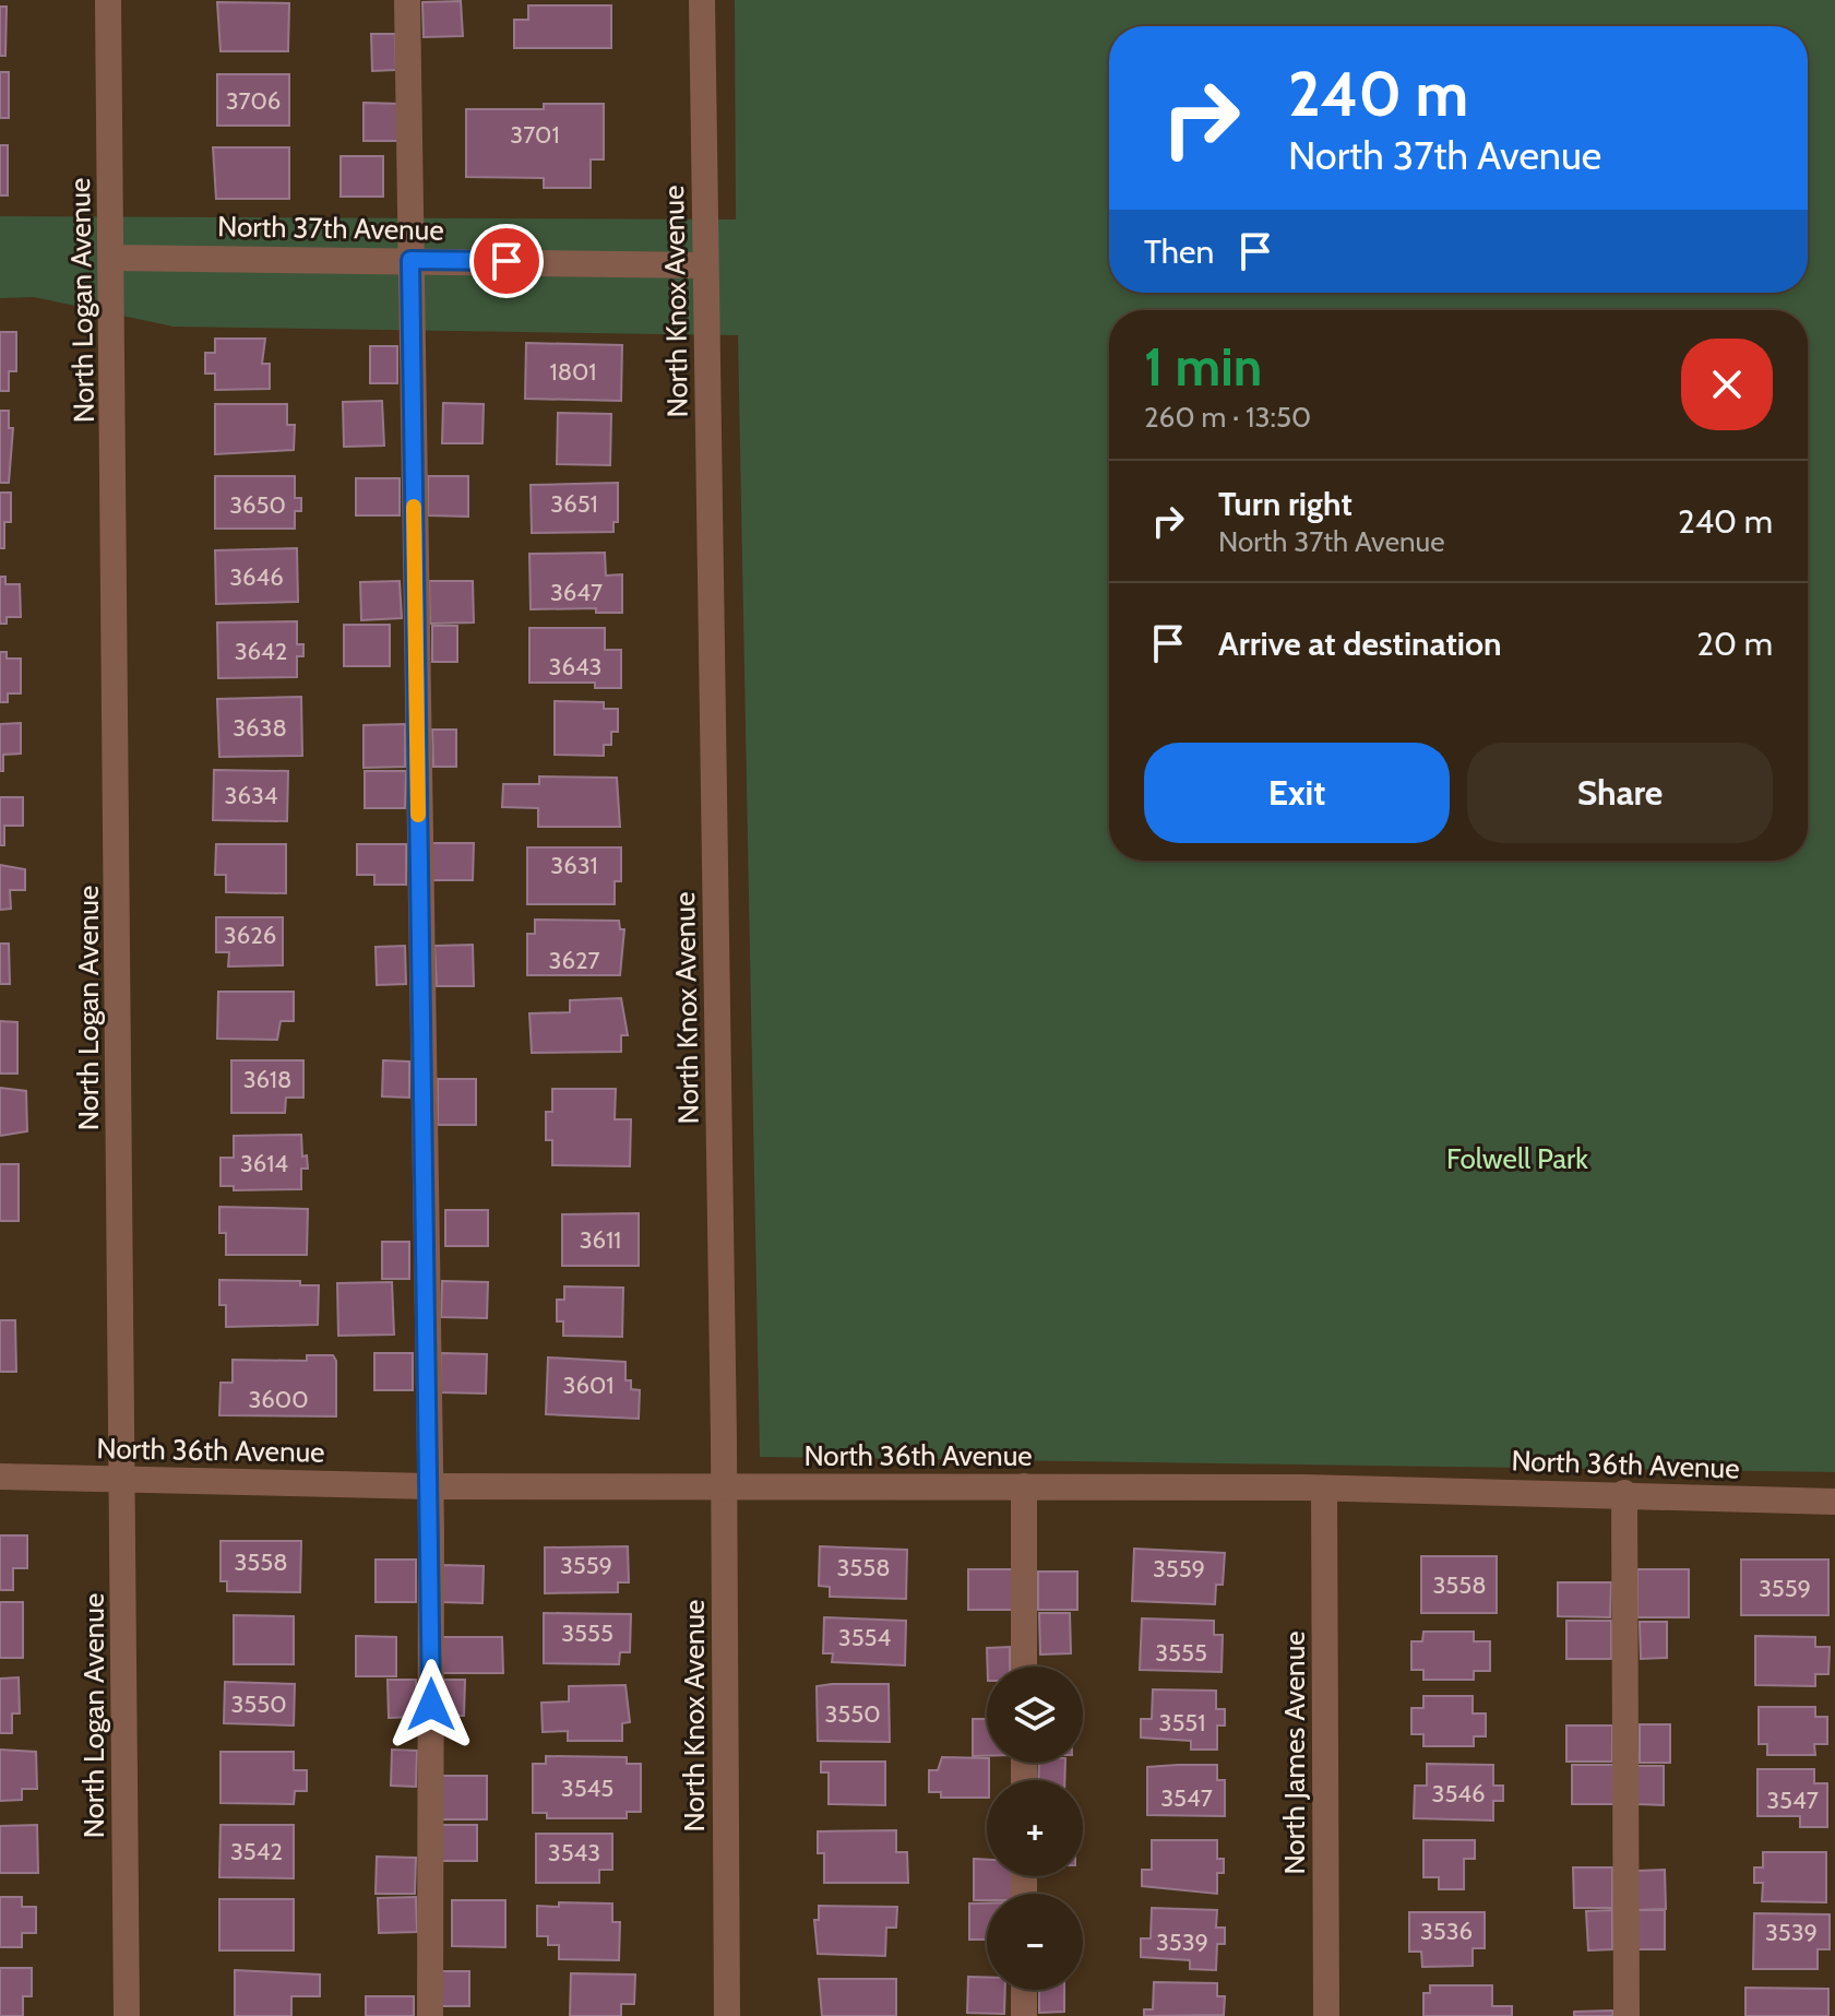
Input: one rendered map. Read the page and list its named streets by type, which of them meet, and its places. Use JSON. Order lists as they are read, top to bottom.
{
  "streets": {
    "street": [
      "North 37th Avenue",
      "North Logan Avenue",
      "North Knox Avenue",
      "North 36th Avenue",
      "North James Avenue"
    ]
  },
  "crossings": [
    ["North 37th Avenue", "North Logan Avenue"],
    ["North 37th Avenue", "North Knox Avenue"],
    ["North Logan Avenue", "North 36th Avenue"],
    ["North Knox Avenue", "North 36th Avenue"],
    ["North 36th Avenue", "North James Avenue"]
  ],
  "parks": ["Folwell Park"],
  "house_numbers": [
    "3706",
    "3701",
    "1801",
    "3651",
    "3650",
    "3646",
    "3647",
    "3642",
    "3643",
    "3638",
    "3634",
    "3631",
    "3626",
    "3627",
    "3618",
    "3614",
    "3611",
    "3601",
    "3600",
    "3558",
    "3559",
    "3558",
    "3559",
    "3558",
    "3559",
    "3555",
    "3554",
    "3555",
    "3550",
    "3550",
    "3551",
    "3545",
    "3546",
    "3547",
    "3547",
    "3542",
    "3543",
    "3536",
    "3539",
    "3539"
  ],
  "page": {
    "turn": ["240 m", "North 37th Avenue"],
    "then": "Then",
    "heading": ["1 min", "260 m · 13:50"],
    "list": [
      {
        "name": "Turn right",
        "note": "North 37th Avenue",
        "value": "240 m"
      },
      {
        "name": "Arrive at destination",
        "value": "20 m"
      }
    ],
    "buttons": ["Exit", "Share"],
    "map_buttons": ["+", "−"]
  }
}
